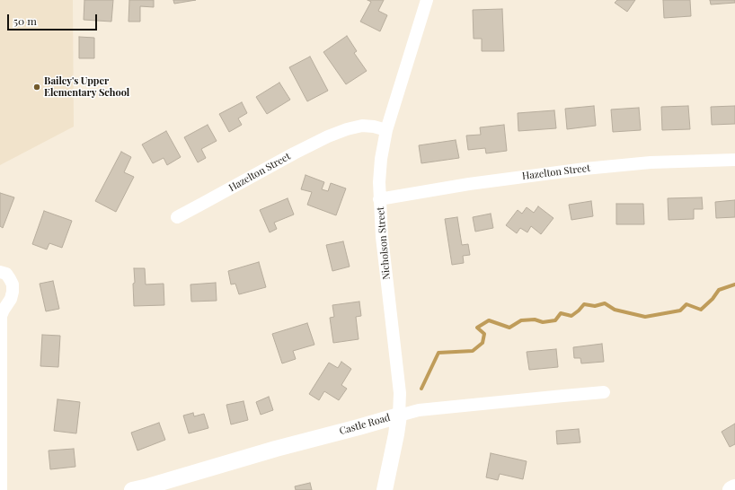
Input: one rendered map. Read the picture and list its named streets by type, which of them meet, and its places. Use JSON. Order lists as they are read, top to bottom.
{
  "streets": {
    "street": ["Hazelton Street", "Nicholson Street", "Castle Road"]
  },
  "crossings": [
    ["Hazelton Street", "Nicholson Street"],
    ["Nicholson Street", "Castle Road"]
  ],
  "places": ["Bailey's Upper Elementary School"],
  "scale_bar": "50 m"
}
